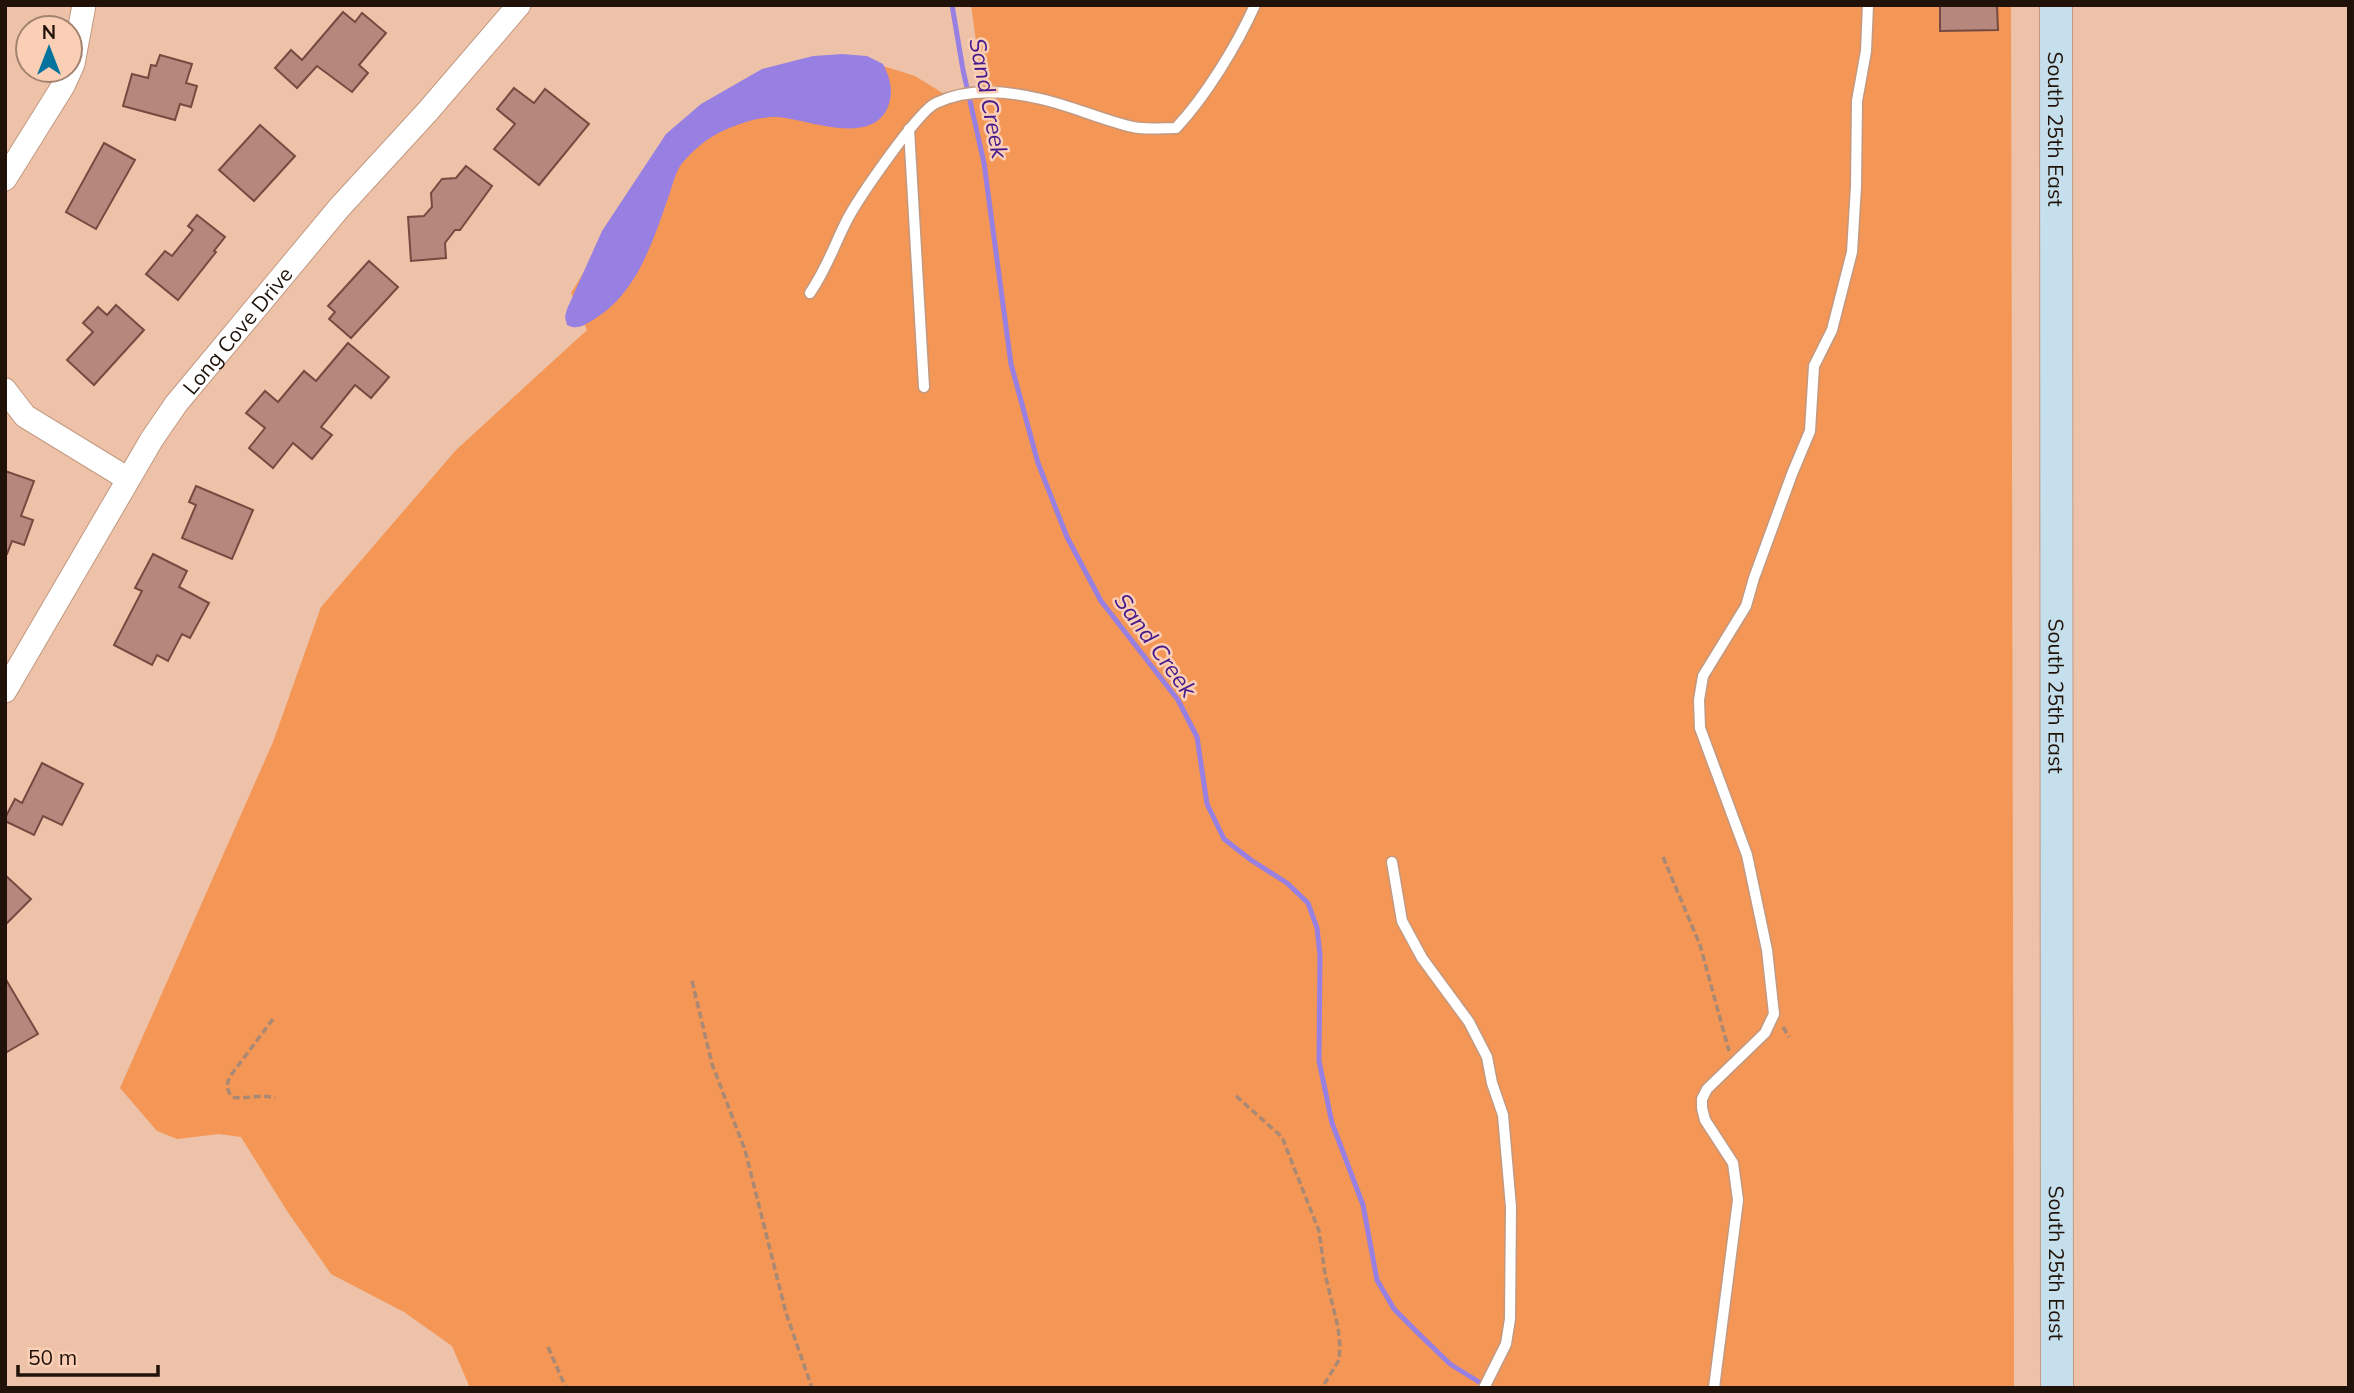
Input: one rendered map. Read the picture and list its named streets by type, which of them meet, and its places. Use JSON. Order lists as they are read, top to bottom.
{
  "streets": {
    "main road": ["South 25th East"],
    "street": ["Long Cove Drive"]
  },
  "water": ["Sand Creek"],
  "scale_bar": "50 m",
  "north": "top"
}
